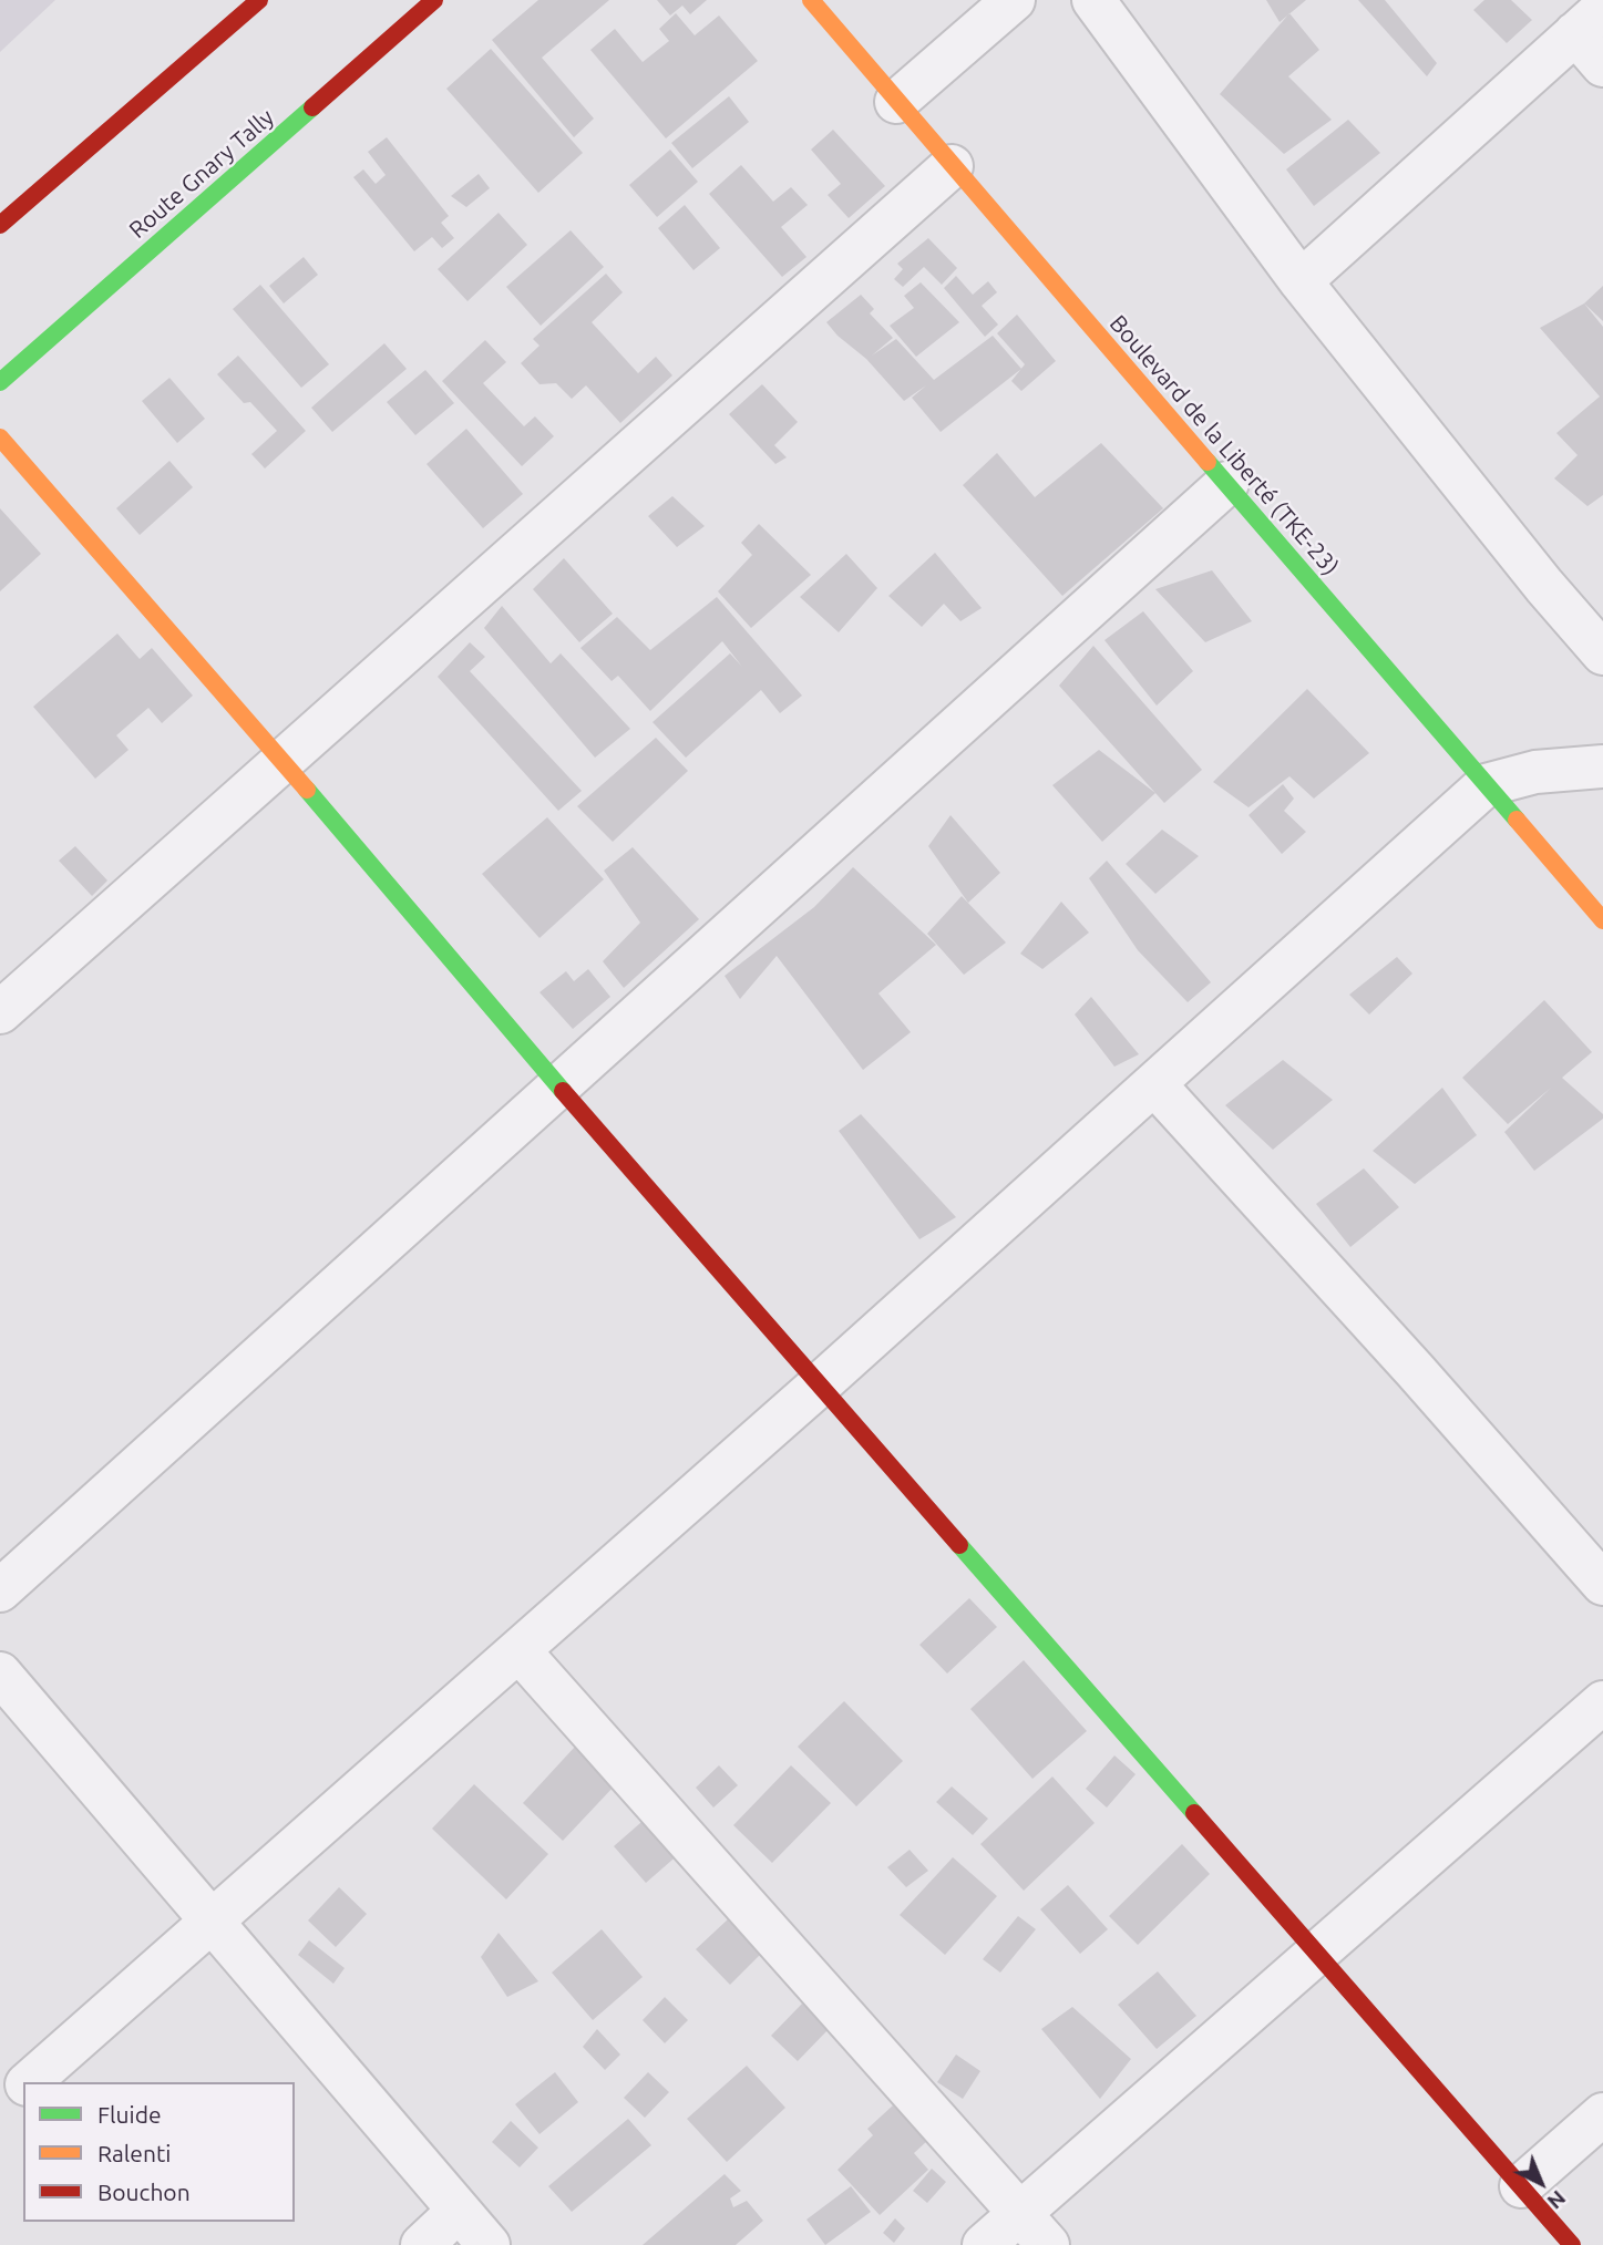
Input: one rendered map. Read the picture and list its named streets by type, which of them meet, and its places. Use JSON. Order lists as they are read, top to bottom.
{
  "streets": {
    "street": ["Route Gnary Tally", "Boulevard de la Liberté (TKE-23)"]
  },
  "legend": ["Fluide", "Ralenti", "Bouchon"],
  "north": "bottom right"
}
